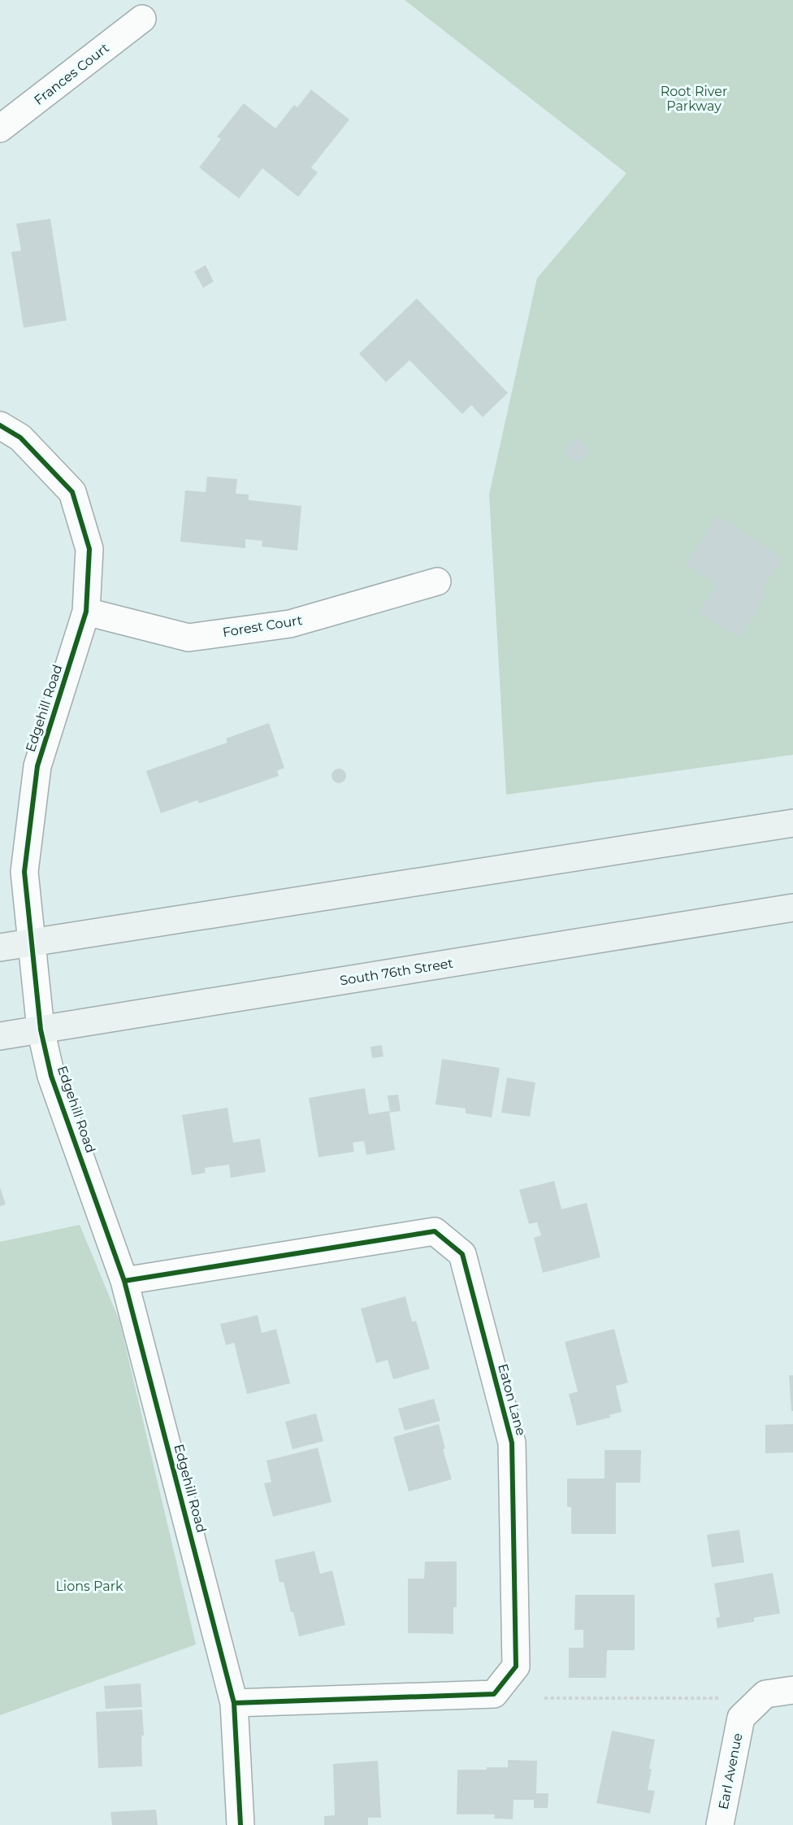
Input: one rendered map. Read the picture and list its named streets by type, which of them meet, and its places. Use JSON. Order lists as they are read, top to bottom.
{
  "streets": {
    "main road": ["South 76th Street"],
    "street": [
      "Frances Court",
      "Forest Court",
      "Edgehill Road",
      "Eaton Lane",
      "Earl Avenue"
    ]
  },
  "crossings": [
    ["Forest Court", "Edgehill Road"],
    ["Edgehill Road", "South 76th Street"],
    ["Edgehill Road", "Eaton Lane"]
  ],
  "parks": ["Root River Parkway", "Lions Park"]
}
